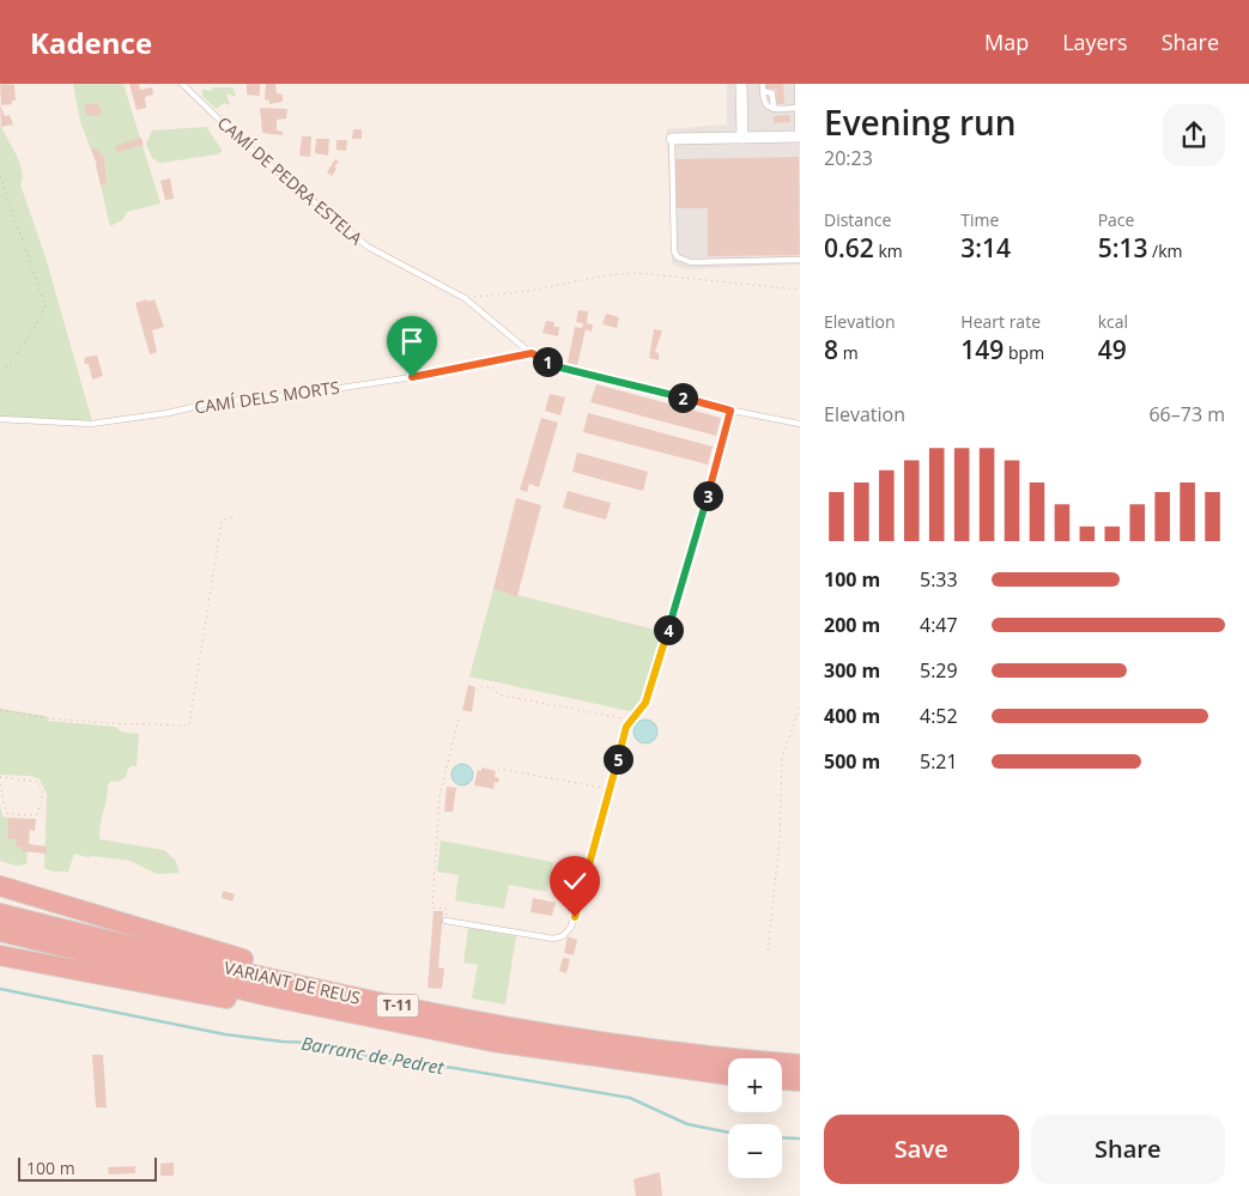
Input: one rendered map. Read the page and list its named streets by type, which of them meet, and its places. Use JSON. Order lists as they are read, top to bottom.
{
  "streets": {
    "highway": ["VARIANT DE REUS", "T-11"],
    "lane": ["CAMÍ DE PEDRA ESTELA", "CAMÍ DELS MORTS"]
  },
  "crossings": [
    ["CAMÍ DE PEDRA ESTELA", "CAMÍ DELS MORTS"]
  ],
  "water": ["Barranc de Pedret"],
  "scale_bar": "100 m",
  "page": {
    "header": "Kadence",
    "nav": ["Map", "Layers", "Share"],
    "heading": ["Evening run", "20:23"],
    "stats": [
      ["Distance", "0.62 km"],
      ["Time", "3:14"],
      ["Pace", "5:13 /km"],
      ["Elevation", "8 m"],
      ["Heart rate", "149 bpm"],
      ["kcal", "49"]
    ],
    "pins": [
      "1",
      "2",
      "3",
      "4",
      "5"
    ],
    "chart": ["Elevation", "66–73 m"],
    "list": [
      {
        "name": "100 m",
        "note": "5:33"
      },
      {
        "name": "200 m",
        "note": "4:47"
      },
      {
        "name": "300 m",
        "note": "5:29"
      },
      {
        "name": "400 m",
        "note": "4:52"
      },
      {
        "name": "500 m",
        "note": "5:21"
      }
    ],
    "map_buttons": ["+", "−"],
    "buttons": ["Save", "Share"],
    "scale": "100 m"
  }
}
